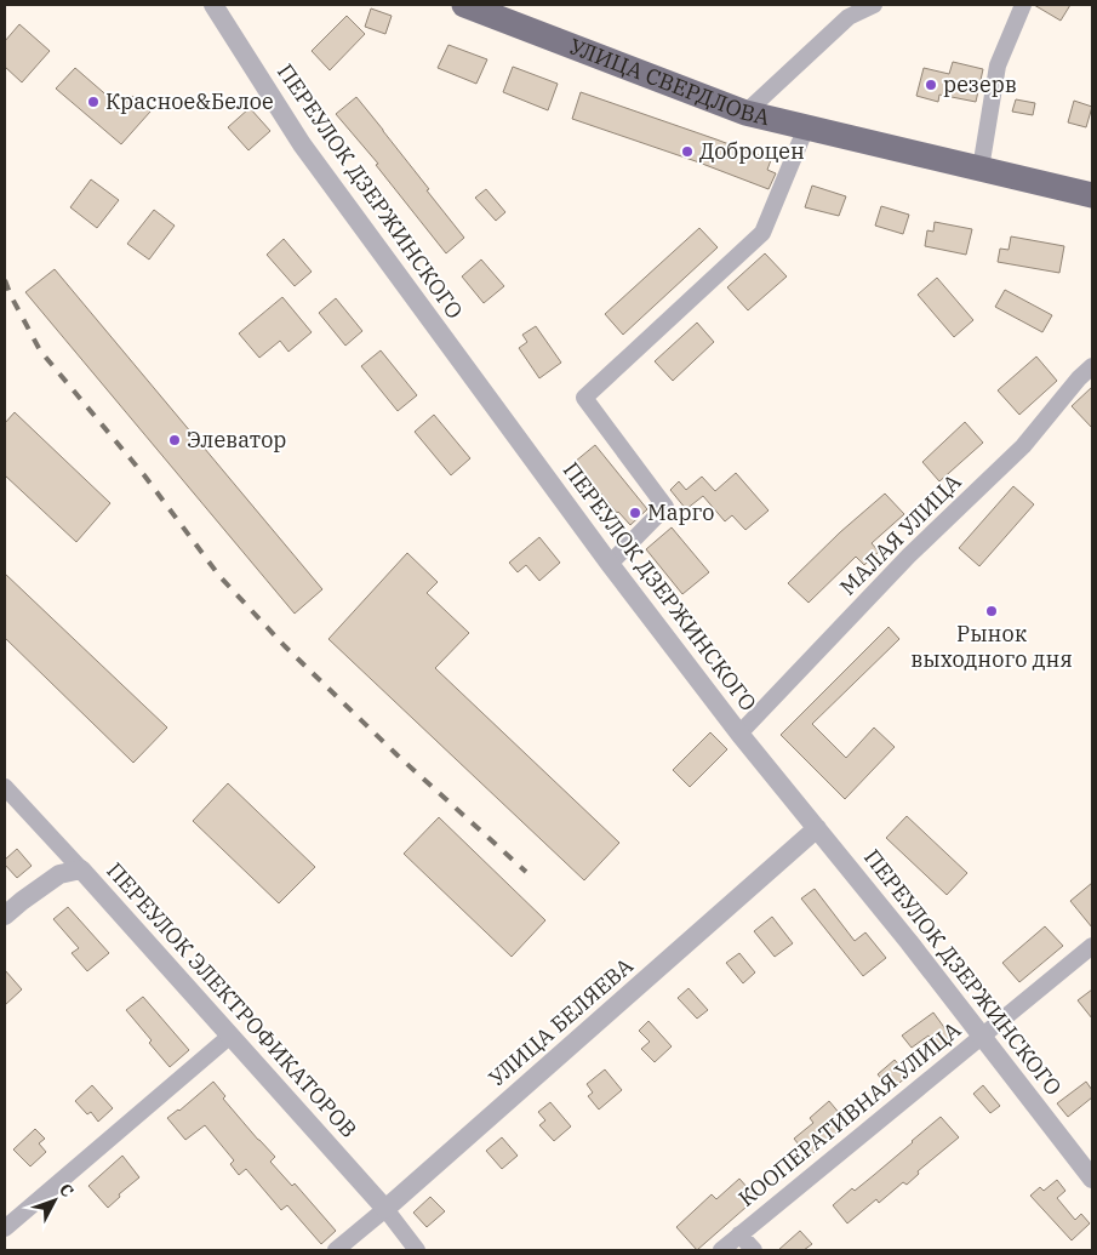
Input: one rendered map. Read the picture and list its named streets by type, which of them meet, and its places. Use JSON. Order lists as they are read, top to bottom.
{
  "streets": {
    "main road": ["УЛИЦА СВЕРДЛОВА"],
    "street": [
      "ПЕРЕУЛОК ДЗЕРЖИНСКОГО",
      "МАЛАЯ УЛИЦА",
      "ПЕРЕУЛОК ЭЛЕКТРОФИКАТОРОВ",
      "УЛИЦА БЕЛЯЕВА",
      "КООПЕРАТИВНАЯ УЛИЦА"
    ]
  },
  "crossings": [
    ["ПЕРЕУЛОК ДЗЕРЖИНСКОГО", "МАЛАЯ УЛИЦА"],
    ["ПЕРЕУЛОК ДЗЕРЖИНСКОГО", "УЛИЦА БЕЛЯЕВА"],
    ["ПЕРЕУЛОК ДЗЕРЖИНСКОГО", "КООПЕРАТИВНАЯ УЛИЦА"],
    ["ПЕРЕУЛОК ЭЛЕКТРОФИКАТОРОВ", "УЛИЦА БЕЛЯЕВА"]
  ],
  "places": [
    "резерв",
    "Красное&Белое",
    "Доброцен",
    "Элеватор",
    "Марго",
    "Рынок выходного дня"
  ],
  "north": "top right"
}
